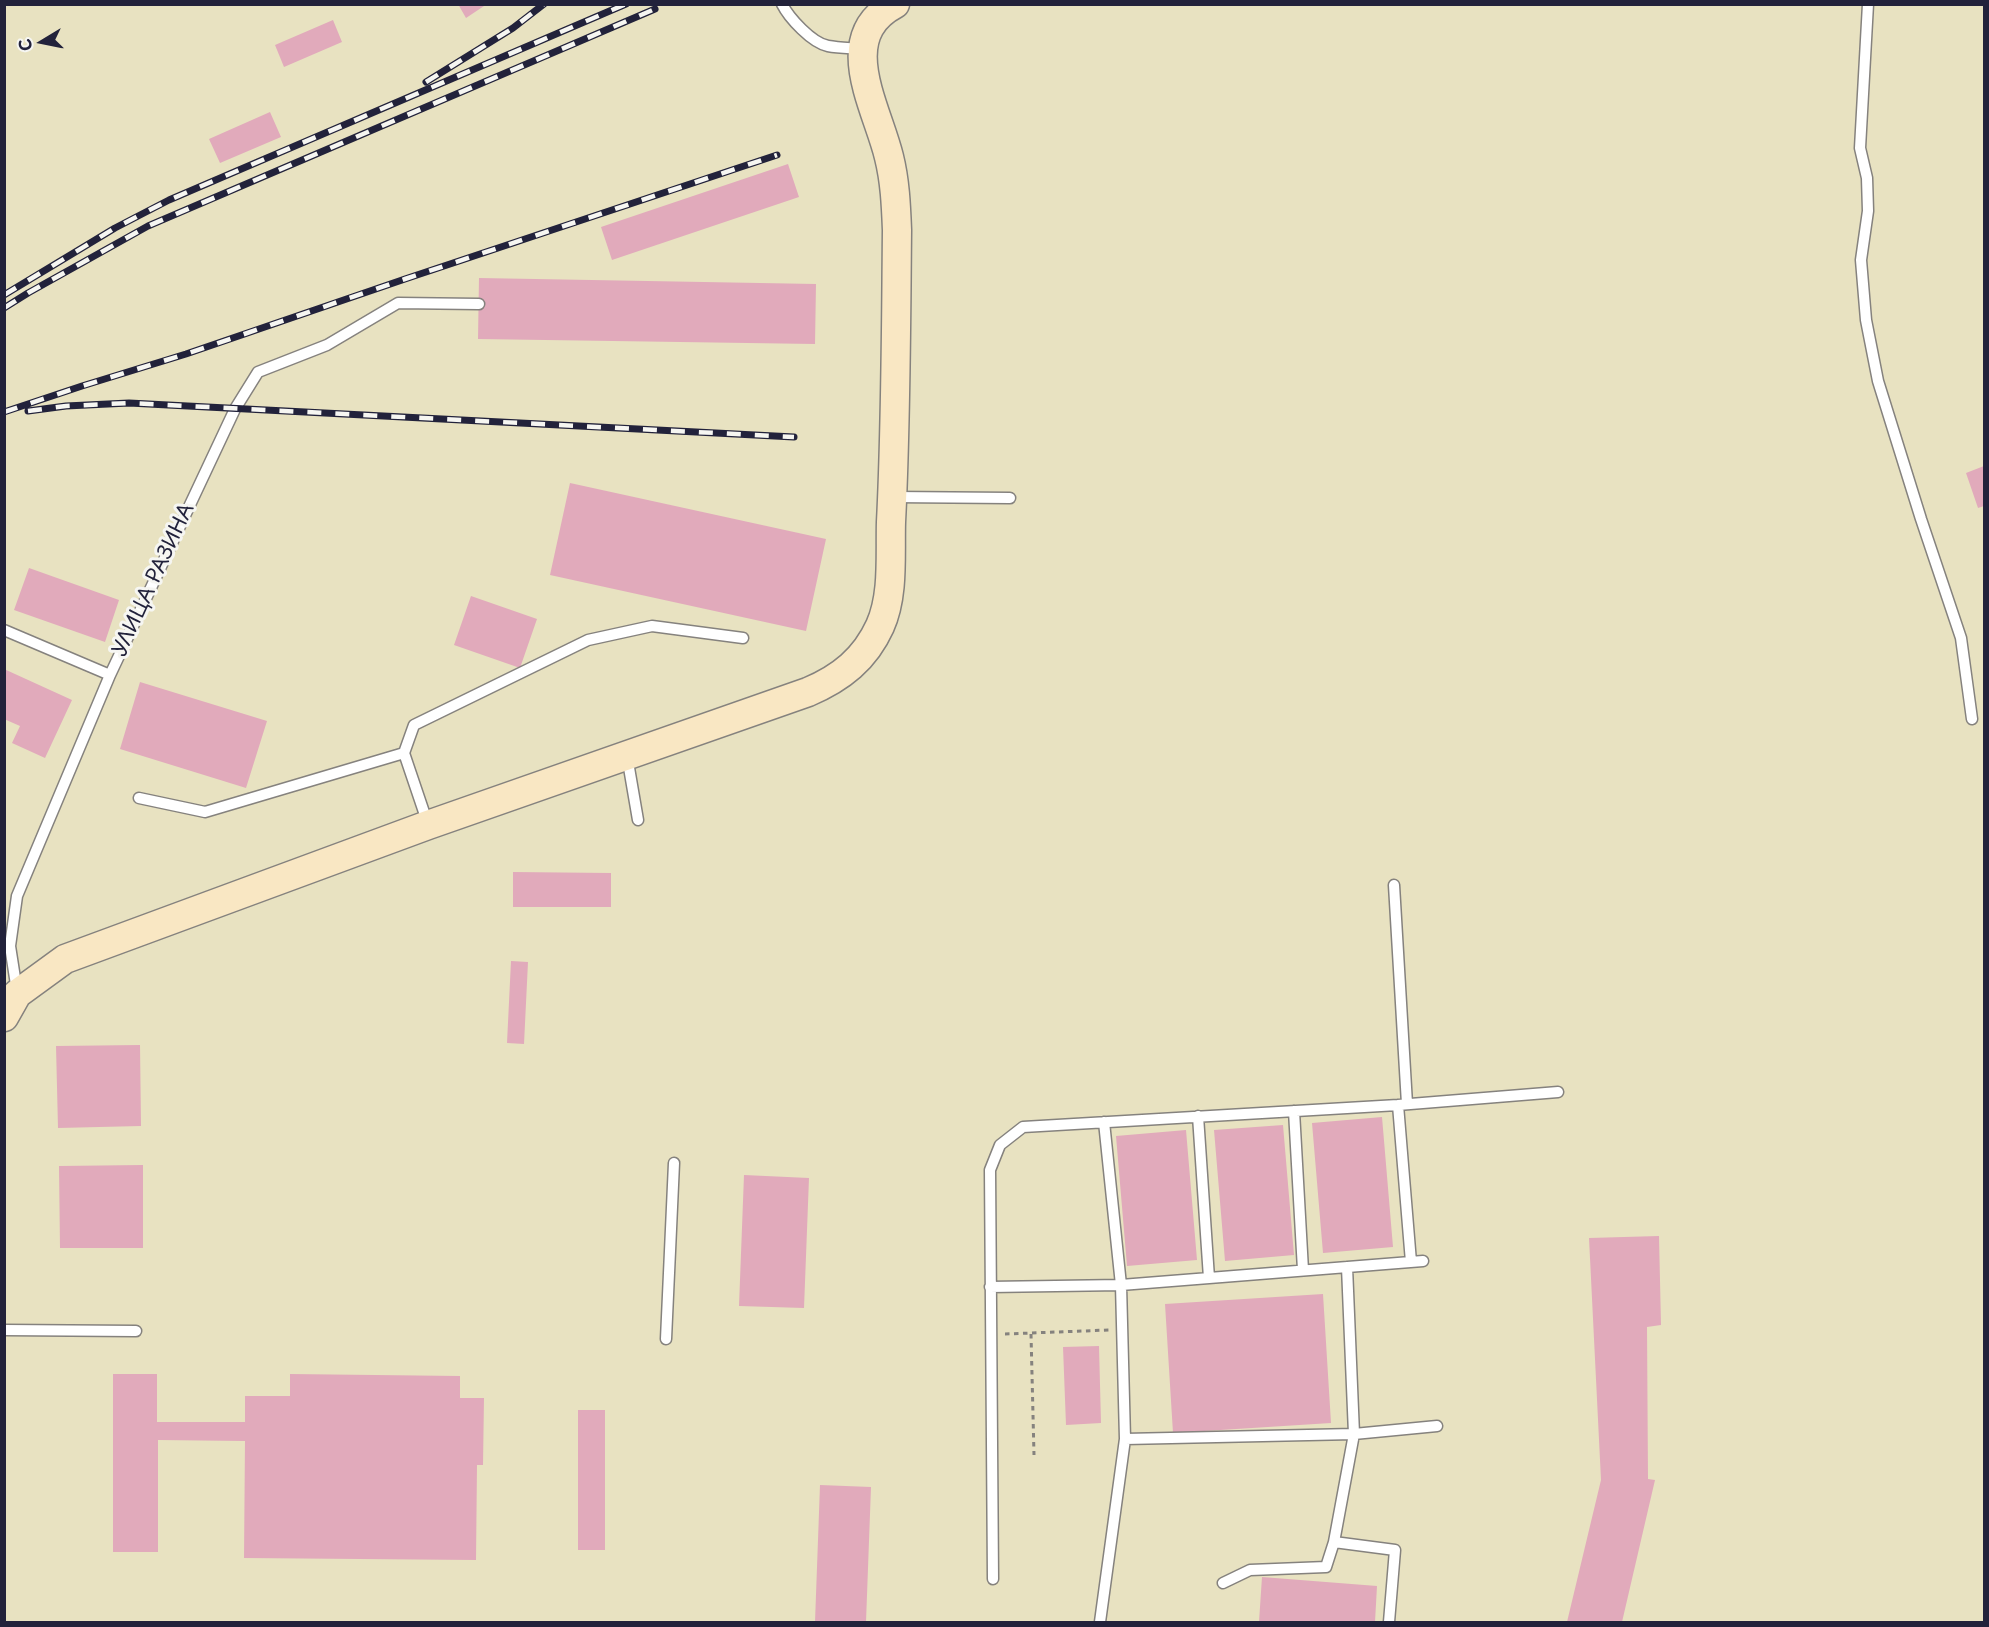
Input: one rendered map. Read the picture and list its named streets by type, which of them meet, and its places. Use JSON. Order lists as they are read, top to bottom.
{
  "streets": {
    "lane": ["УЛИЦА РАЗИНА"]
  },
  "north": "left"
}
